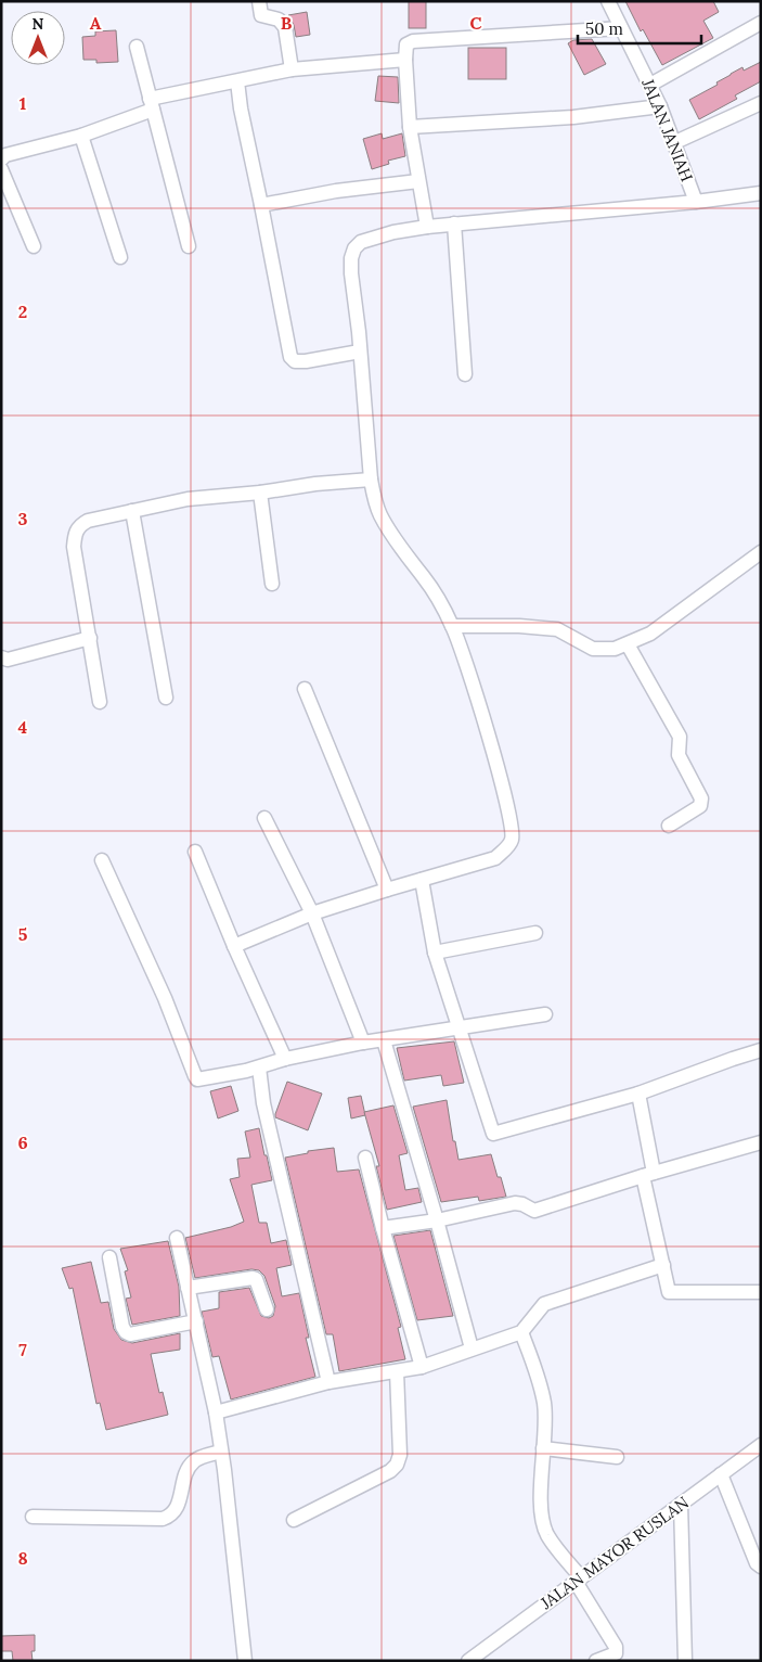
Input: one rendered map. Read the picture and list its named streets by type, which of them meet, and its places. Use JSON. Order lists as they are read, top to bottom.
{
  "streets": {
    "street": ["JALAN JANIAH", "JALAN MAYOR RUSLAN"]
  },
  "scale_bar": "50 m",
  "north": "top",
  "grid": {
    "columns": ["A", "B", "C"],
    "rows": [
      "1",
      "2",
      "3",
      "4",
      "5",
      "6",
      "7",
      "8"
    ]
  }
}
